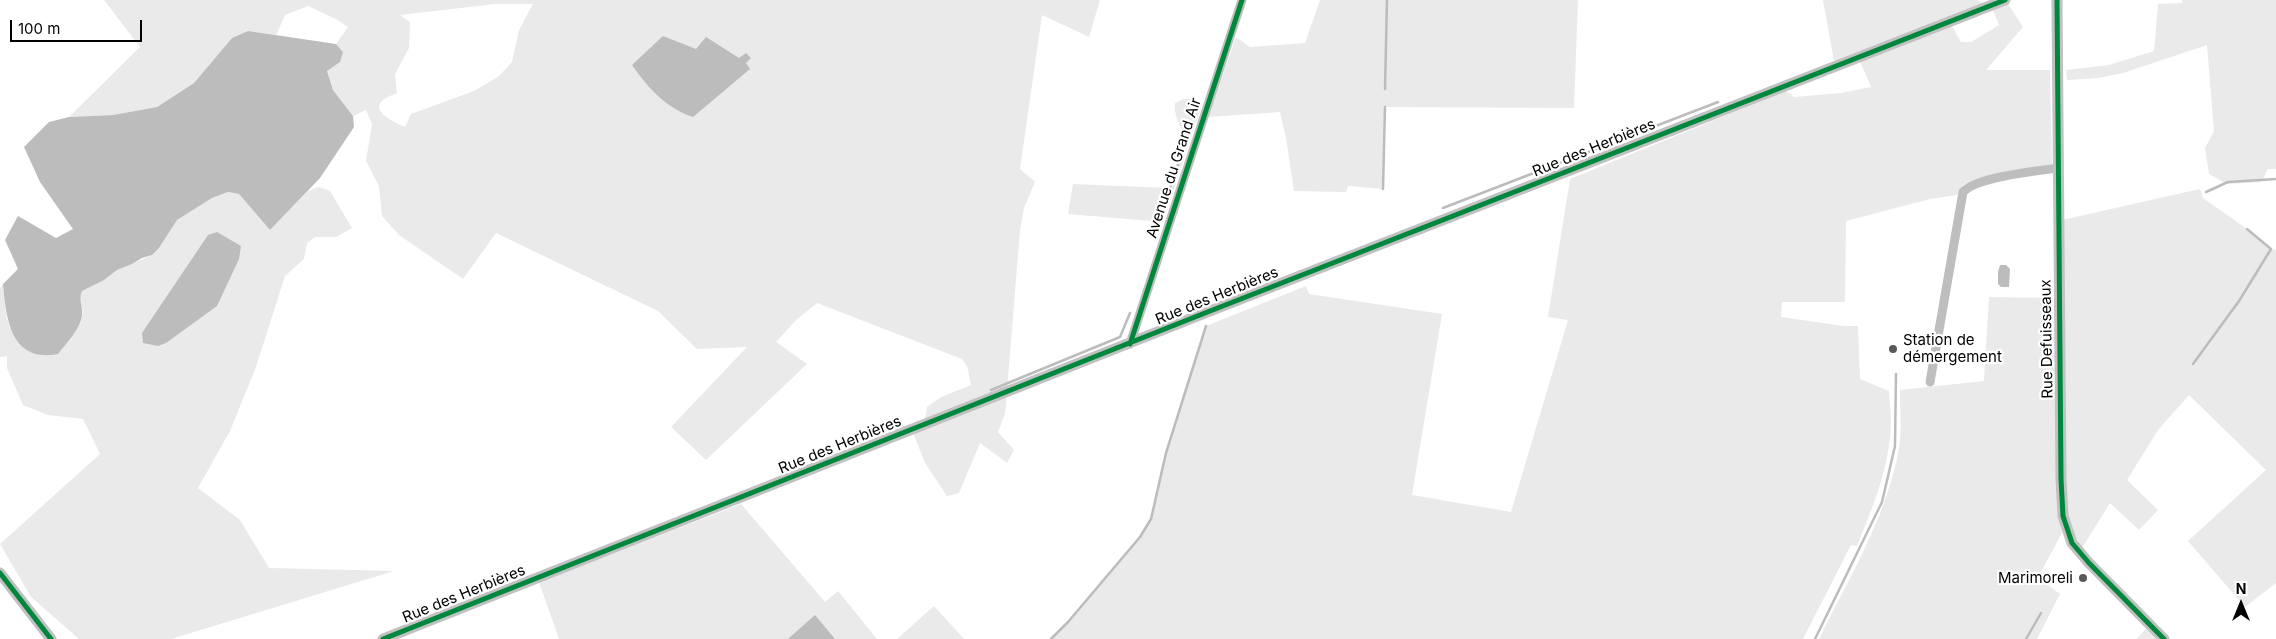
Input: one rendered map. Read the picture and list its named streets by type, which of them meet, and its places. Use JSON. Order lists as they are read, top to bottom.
{
  "streets": {
    "street": ["Rue des Herbières", "Avenue du Grand Air", "Rue Defuisseaux"]
  },
  "crossings": [
    ["Rue des Herbières", "Avenue du Grand Air"]
  ],
  "places": ["Station de démergement", "Marimoreli"],
  "scale_bar": "100 m",
  "north": "top"
}
